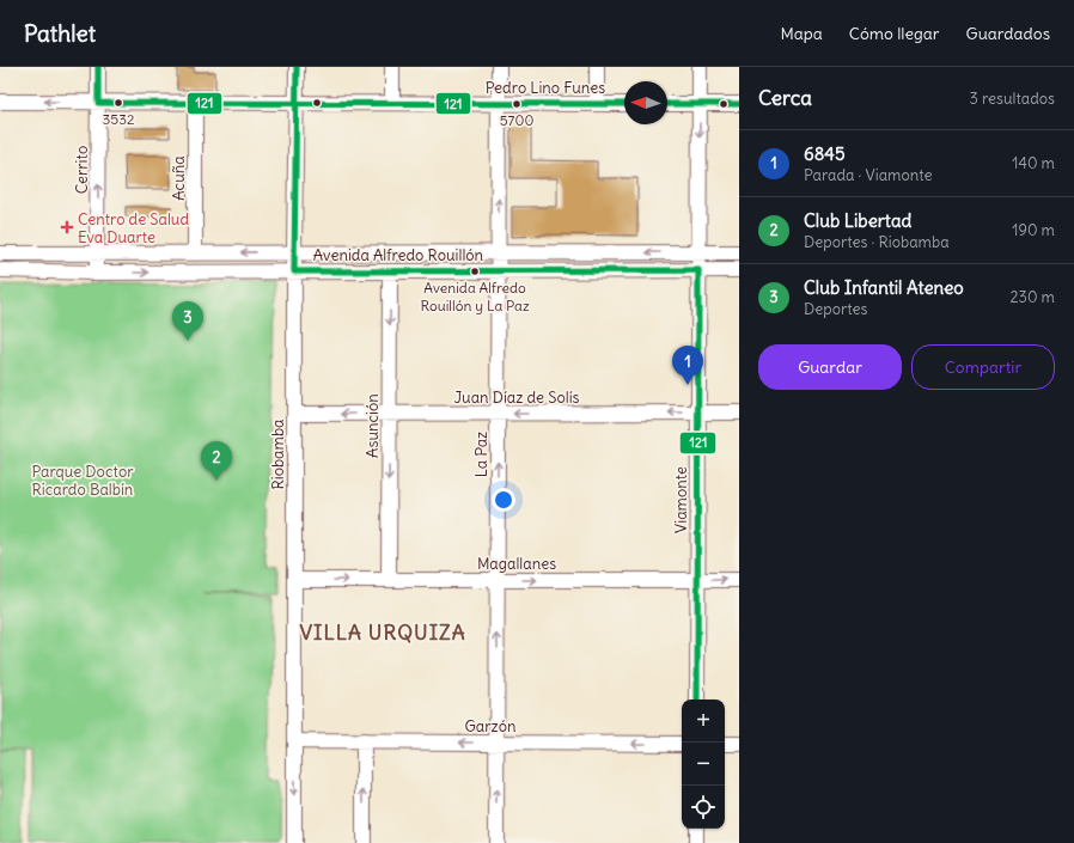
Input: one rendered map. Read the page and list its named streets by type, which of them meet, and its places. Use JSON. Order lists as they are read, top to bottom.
{
  "streets": {
    "street": [
      "Pedro Lino Funes",
      "Cerrito",
      "Acuña",
      "Avenida Alfredo Rouillón",
      "Juan Díaz de Solís",
      "Asunción",
      "Riobamba",
      "La Paz",
      "Viamonte",
      "Magallanes",
      "Garzón"
    ]
  },
  "crossings": [
    ["Pedro Lino Funes", "Cerrito"],
    ["Pedro Lino Funes", "Acuña"],
    ["Pedro Lino Funes", "Riobamba"],
    ["Pedro Lino Funes", "La Paz"],
    ["Cerrito", "Avenida Alfredo Rouillón"],
    ["Acuña", "Avenida Alfredo Rouillón"],
    ["Avenida Alfredo Rouillón", "Asunción"],
    ["Avenida Alfredo Rouillón", "Riobamba"],
    ["Avenida Alfredo Rouillón", "La Paz"],
    ["Avenida Alfredo Rouillón", "Viamonte"],
    ["Juan Díaz de Solís", "Asunción"],
    ["Juan Díaz de Solís", "Riobamba"],
    ["Juan Díaz de Solís", "La Paz"],
    ["Juan Díaz de Solís", "Viamonte"],
    ["Asunción", "Magallanes"],
    ["Riobamba", "Magallanes"],
    ["Riobamba", "Garzón"],
    ["La Paz", "Magallanes"],
    ["La Paz", "Garzón"],
    ["Viamonte", "Magallanes"]
  ],
  "one_way": [
    "Cerrito",
    "Juan Díaz de Solís",
    "Asunción",
    "La Paz",
    "Magallanes",
    "Garzón"
  ],
  "districts": ["VILLA URQUIZA"],
  "parks": ["Parque Doctor Ricardo Balbín"],
  "places": {
    "other": ["3532", "5700", "Avenida Alfredo Rouillón y La Paz"],
    "health": ["Centro de Salud Eva Duarte"]
  },
  "lines": ["transit line 121"],
  "north": "left",
  "page": {
    "header": "Pathlet",
    "nav": ["Mapa", "Cómo llegar", "Guardados"],
    "heading": ["Cerca", "3 resultados"],
    "list": [
      {
        "mark": "1",
        "name": "6845",
        "note": "Parada · Viamonte",
        "value": "140 m"
      },
      {
        "mark": "2",
        "name": "Club Libertad",
        "note": "Deportes · Riobamba",
        "value": "190 m"
      },
      {
        "mark": "3",
        "name": "Club Infantil Ateneo",
        "note": "Deportes",
        "value": "230 m"
      }
    ],
    "pins": ["3", "1", "2"],
    "buttons": ["Guardar", "Compartir"],
    "map_buttons": ["+", "−"]
  }
}
